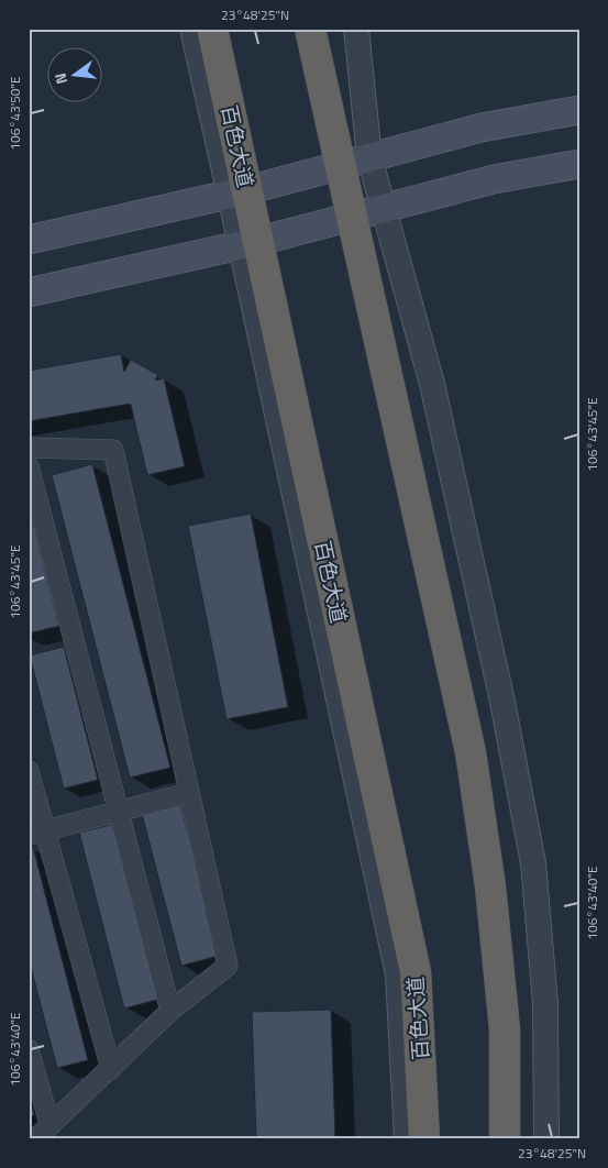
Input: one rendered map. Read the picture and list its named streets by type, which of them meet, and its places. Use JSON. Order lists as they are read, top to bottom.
{
  "streets": {
    "highway": ["百色大道"]
  },
  "north": "left",
  "coordinates": [
    "23°48'25\"N",
    "106°43'50\"E",
    "106°43'45\"E",
    "106°43'40\"E"
  ]
}
